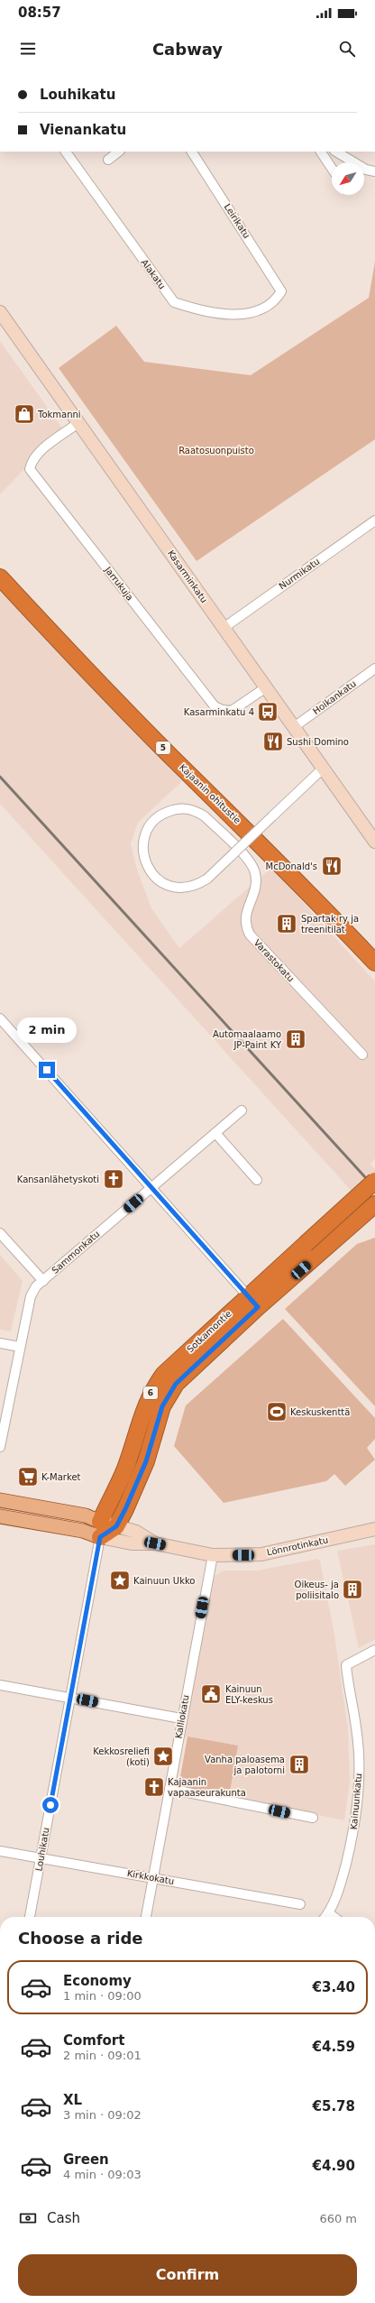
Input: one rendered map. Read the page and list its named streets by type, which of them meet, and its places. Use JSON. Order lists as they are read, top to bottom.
{
  "streets": {
    "highway": [
      "5",
      "Kajaanin ohitustie",
      "Sotkamontie",
      "6"
    ],
    "main road": ["Lönnrotinkatu"],
    "street": [
      "Leirikatu",
      "Alakatu",
      "Nurmikatu",
      "Kasarminkatu",
      "Jarrukuja",
      "Hoikankatu",
      "Varastokatu",
      "Sammonkatu",
      "Kalliokatu",
      "Kainuunkatu",
      "Louhikatu",
      "Kirkkokatu"
    ]
  },
  "crossings": [
    ["Leirikatu", "Alakatu"],
    ["Nurmikatu", "Kasarminkatu"],
    ["Kasarminkatu", "Jarrukuja"],
    ["Kasarminkatu", "Hoikankatu"],
    ["Kasarminkatu", "Varastokatu"],
    ["Sotkamontie", "Lönnrotinkatu"],
    ["Sotkamontie", "Louhikatu"],
    ["Lönnrotinkatu", "Kalliokatu"],
    ["Lönnrotinkatu", "Louhikatu"],
    ["Kalliokatu", "Kirkkokatu"],
    ["Louhikatu", "Kirkkokatu"]
  ],
  "parks": ["Raatosuonpuisto"],
  "places": {
    "shop": ["Tokmanni"],
    "bus stop": ["Kasarminkatu 4"],
    "restaurant": ["Sushi Domino", "McDonald's"],
    "building": [
      "Spartak ry ja treenitilat",
      "Automaalaamo JP-Paint KY",
      "Oikeus- ja poliisitalo",
      "Vanha paloasema ja palotorni"
    ],
    "church": ["Kansanlähetyskoti", "Kajaanin vapaaseurakunta"],
    "sports": ["Keskuskenttä"],
    "supermarket": ["K-Market"],
    "place": ["Kainuun Ukko", "Kekkosreliefi (koti)"],
    "public building": ["Kainuun ELY-keskus"]
  },
  "north": "bottom left",
  "page": {
    "status": "08:57",
    "header": "Cabway",
    "banner": ["Louhikatu", "Vienankatu"],
    "bubble": "2 min",
    "heading": "Choose a ride",
    "list": [
      {
        "name": "Economy",
        "note": "1 min · 09:00",
        "value": "€3.40"
      },
      {
        "name": "Comfort",
        "note": "2 min · 09:01",
        "value": "€4.59"
      },
      {
        "name": "XL",
        "note": "3 min · 09:02",
        "value": "€5.78"
      },
      {
        "name": "Green",
        "note": "4 min · 09:03",
        "value": "€4.90"
      }
    ],
    "pay": ["Cash", "660 m"],
    "buttons": "Confirm"
  }
}
